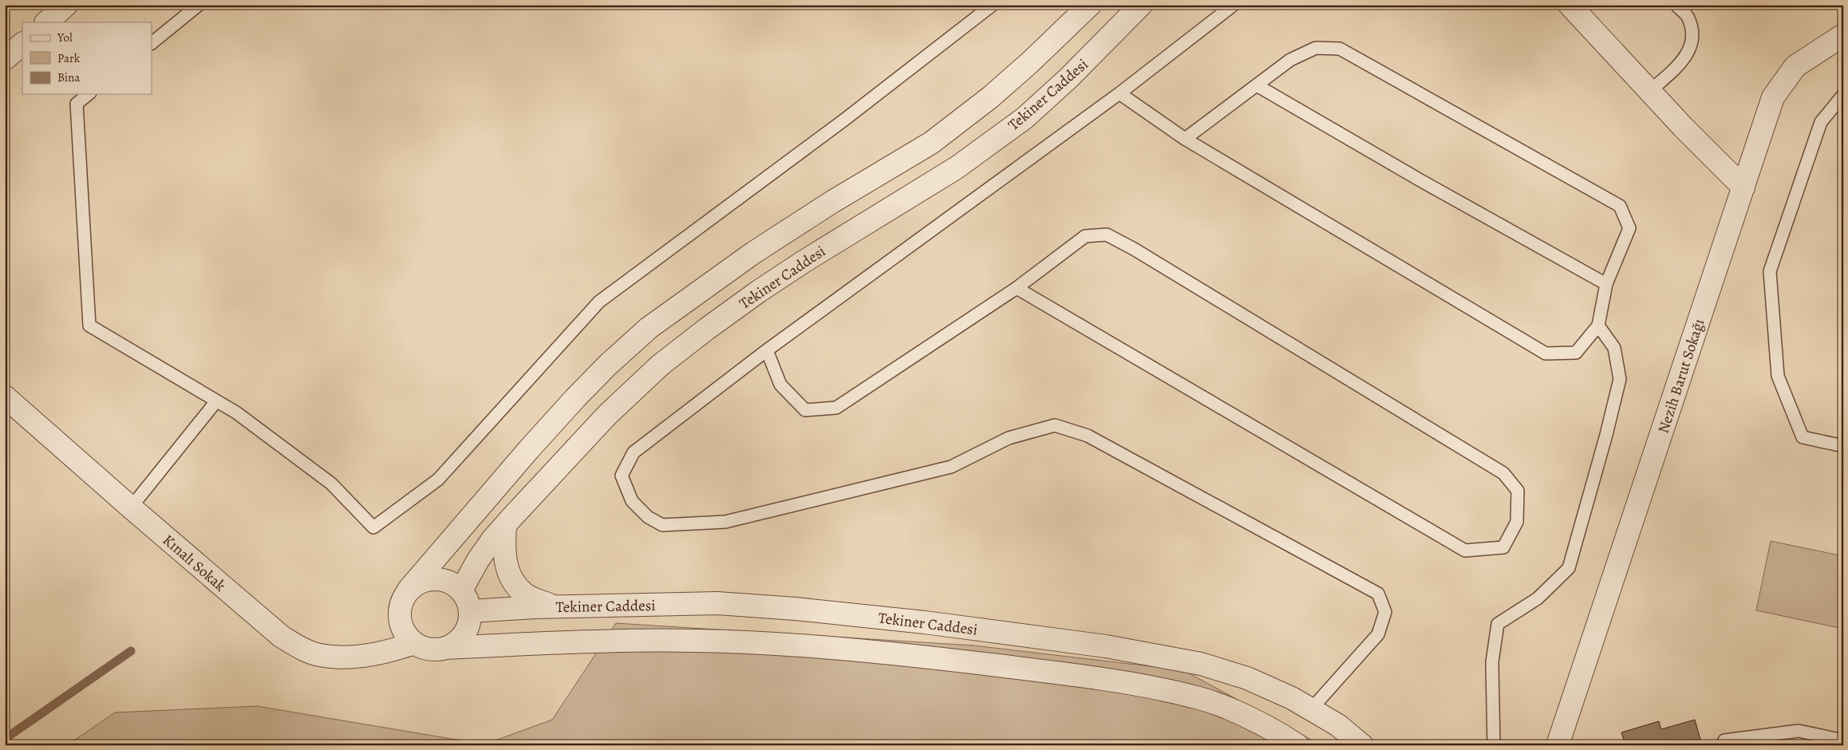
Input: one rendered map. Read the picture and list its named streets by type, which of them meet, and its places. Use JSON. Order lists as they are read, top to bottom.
{
  "streets": {
    "street": ["Tekiner Caddesi", "Nezih Barut Sokağı", "Kınalı Sokak"]
  },
  "crossings": [
    ["Tekiner Caddesi", "Kınalı Sokak"]
  ],
  "legend": ["Yol", "Park", "Bina"]
}
